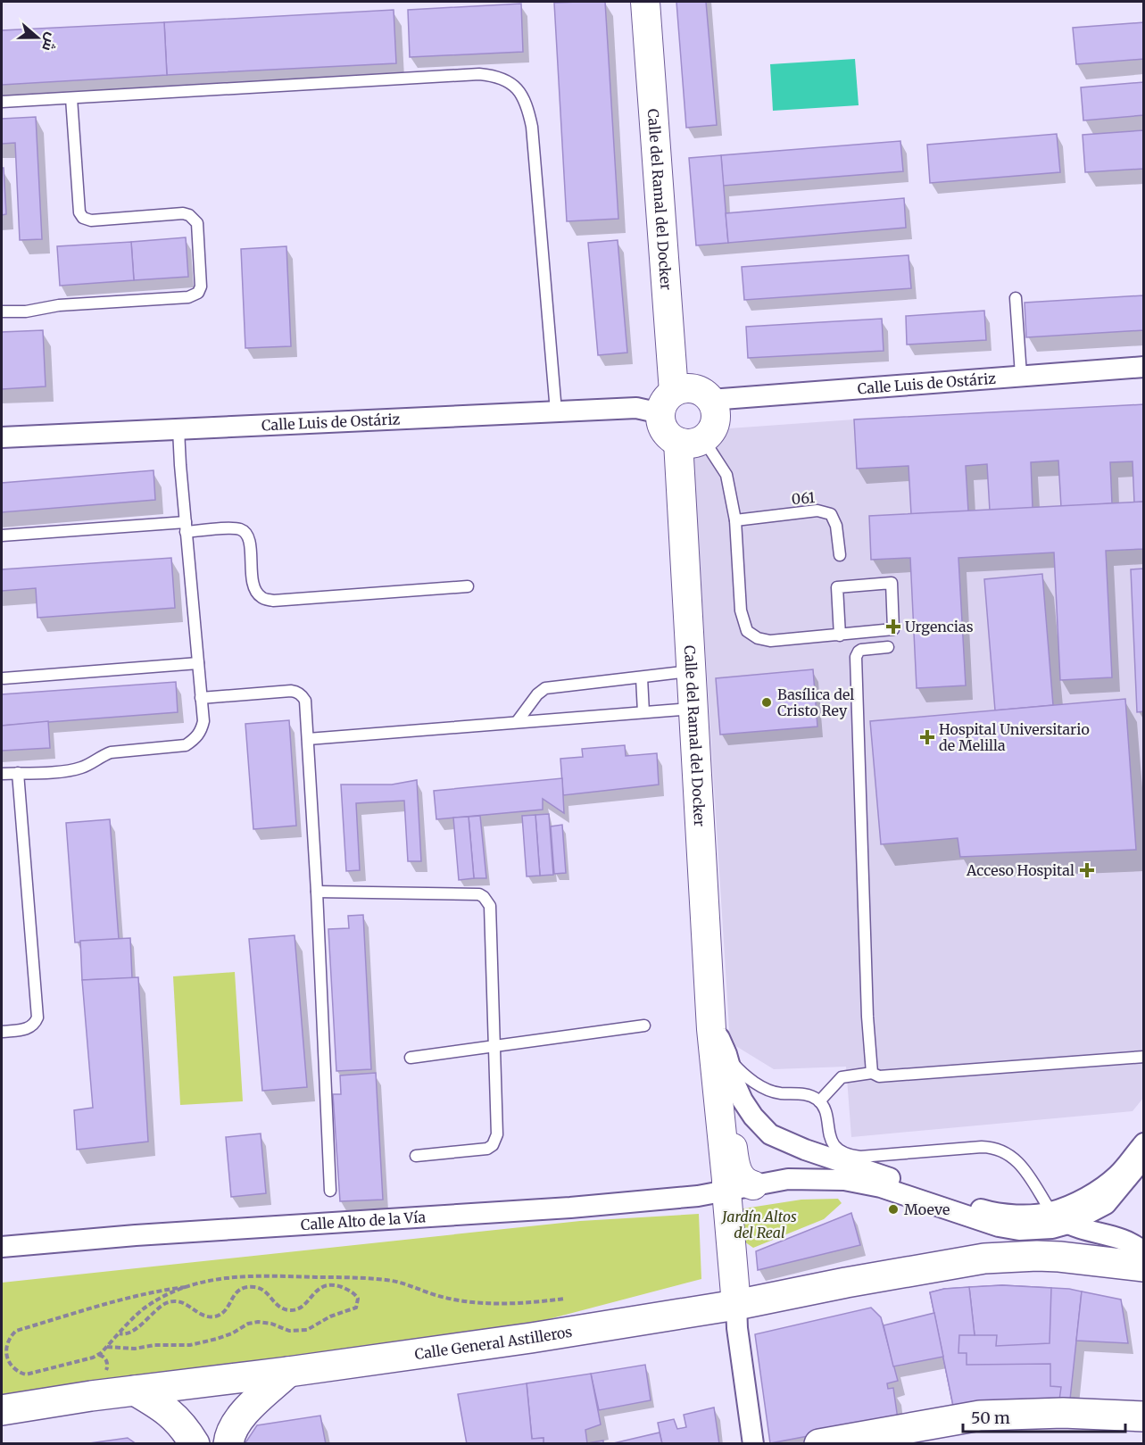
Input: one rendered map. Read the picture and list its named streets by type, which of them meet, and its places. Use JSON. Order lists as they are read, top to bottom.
{
  "streets": {
    "main road": ["Calle del Ramal del Docker", "Calle General Astilleros"],
    "street": ["Calle Luis de Ostáriz", "Calle Alto de la Vía"],
    "lane": ["061"]
  },
  "crossings": [
    ["Calle del Ramal del Docker", "Calle Luis de Ostáriz"],
    ["Calle del Ramal del Docker", "Calle Alto de la Vía"],
    ["Calle del Ramal del Docker", "Calle General Astilleros"]
  ],
  "parks": ["Jardín Altos del Real"],
  "places": {
    "health": ["Urgencias", "Hospital Universitario de Melilla", "Acceso Hospital"],
    "other": ["Basílica del Cristo Rey", "Moeve"]
  },
  "scale_bar": "50 m",
  "north": "right"
}
